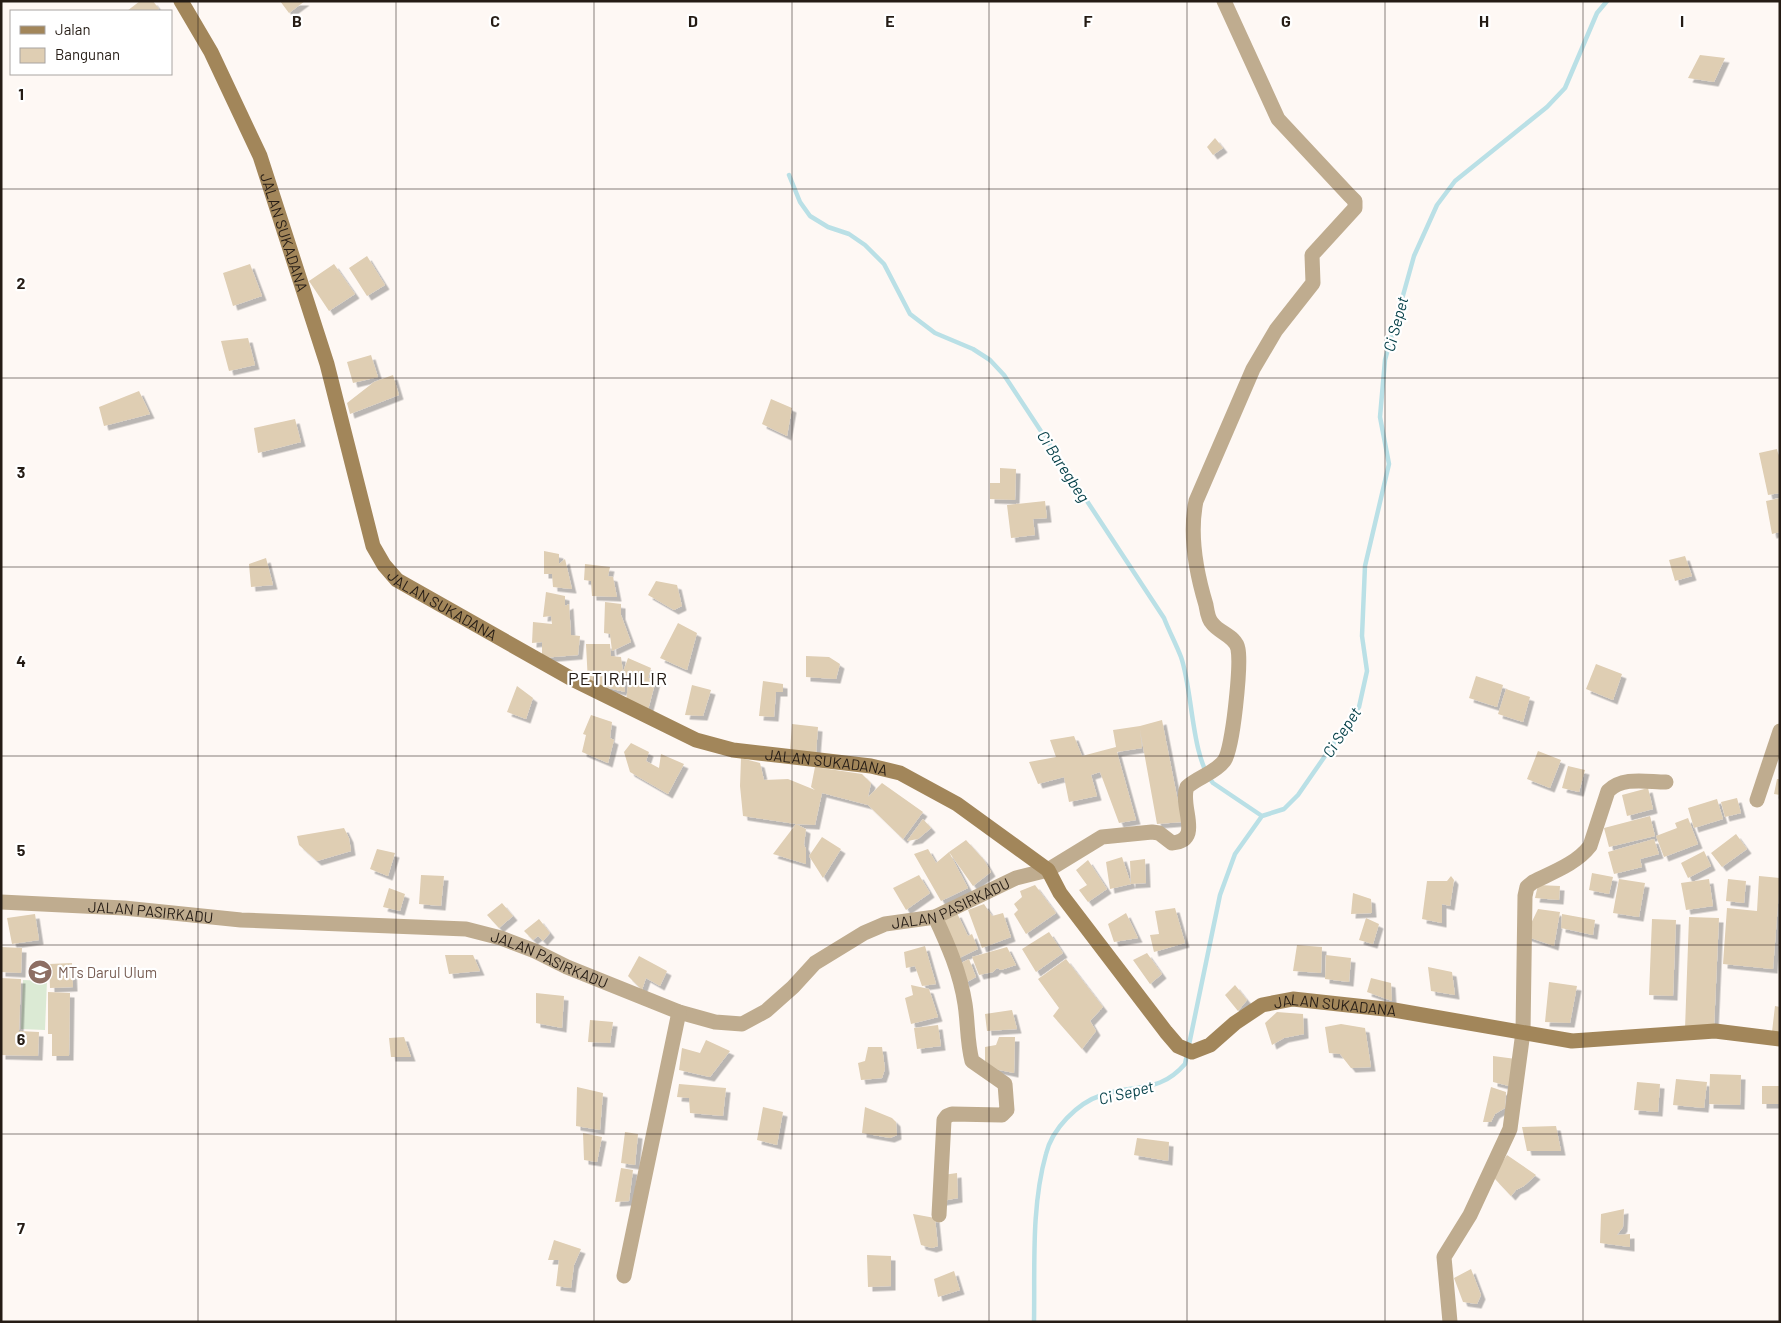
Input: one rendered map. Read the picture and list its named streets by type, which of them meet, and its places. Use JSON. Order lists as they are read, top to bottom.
{
  "streets": {
    "main road": ["JALAN SUKADANA"],
    "street": ["JALAN PASIRKADU"]
  },
  "crossings": [
    ["JALAN SUKADANA", "JALAN PASIRKADU"]
  ],
  "districts": ["PETIRHILIR"],
  "water": ["Ci Sepet", "Ci Baregbeg"],
  "places": {
    "school or university": ["MTs Darul Ulum"]
  },
  "legend": ["Jalan", "Bangunan"],
  "grid": {
    "columns": [
      "B",
      "C",
      "D",
      "E",
      "F",
      "G",
      "H",
      "I"
    ],
    "rows": [
      "1",
      "2",
      "3",
      "4",
      "5",
      "6",
      "7"
    ]
  }
}
